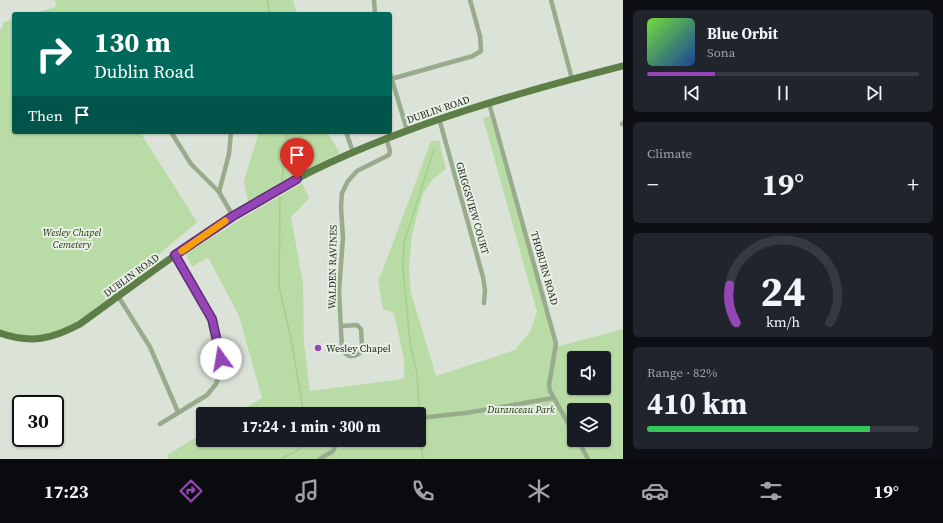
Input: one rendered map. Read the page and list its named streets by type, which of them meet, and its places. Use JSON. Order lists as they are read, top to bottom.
{
  "streets": {
    "main road": ["DUBLIN ROAD"],
    "street": ["GRIGGSVIEW COURT", "WALDEN RAVINES", "THOBURN ROAD"]
  },
  "crossings": [
    ["DUBLIN ROAD", "GRIGGSVIEW COURT"],
    ["DUBLIN ROAD", "WALDEN RAVINES"],
    ["DUBLIN ROAD", "THOBURN ROAD"]
  ],
  "parks": ["Wesley Chapel Cemetery", "Duranceau Park"],
  "places": ["Wesley Chapel"],
  "page": {
    "turn": ["130 m", "Dublin Road"],
    "song": ["Blue Orbit", "Sona"],
    "then": "Then",
    "tile": [
      "Climate",
      ["Range · 82%", "410 km"]
    ],
    "heat": ["−", "19°", "+"],
    "limit": "30",
    "trip": "17:24 · 1 min · 300 m",
    "tabs": ["17:23", "19°"],
    "gauge": ["24", "km/h"]
  }
}
